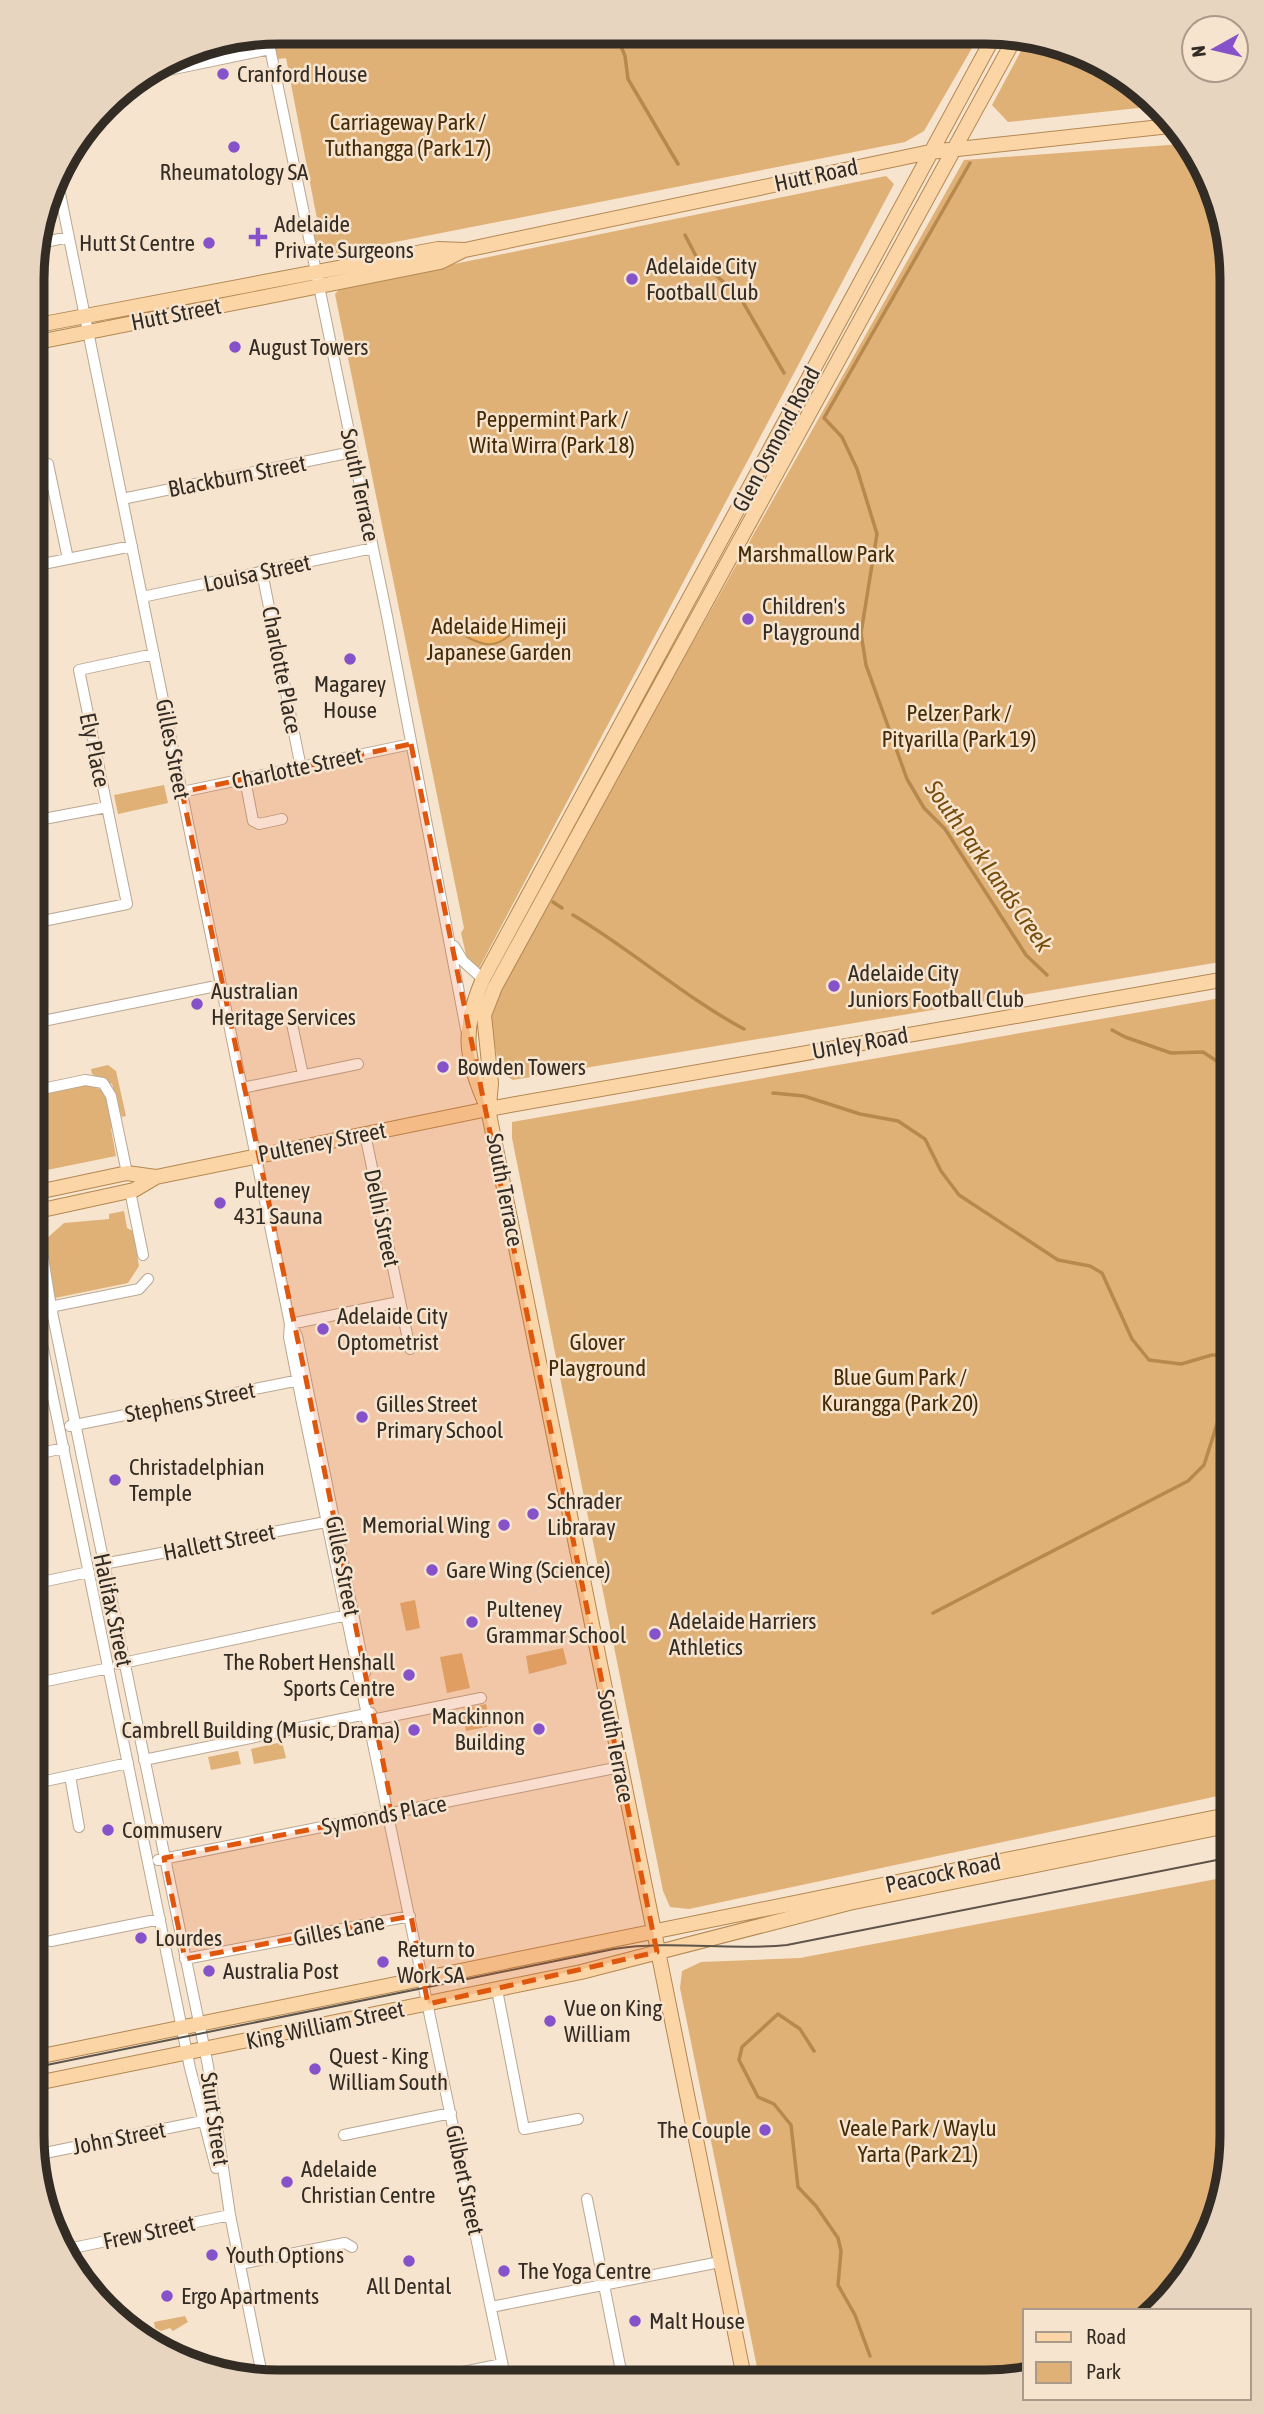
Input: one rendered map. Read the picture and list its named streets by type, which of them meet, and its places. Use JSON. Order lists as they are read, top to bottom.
{
  "streets": {
    "main road": [
      "Hutt Road",
      "Hutt Street",
      "Glen Osmond Road",
      "South Terrace",
      "Unley Road",
      "Pulteney Street",
      "Peacock Road",
      "King William Street"
    ],
    "street": [
      "Blackburn Street",
      "Louisa Street",
      "Charlotte Place",
      "Gilles Street",
      "Ely Place",
      "Charlotte Street",
      "Delhi Street",
      "Stephens Street",
      "Hallett Street",
      "Halifax Street",
      "Symonds Place",
      "Gilles Lane",
      "Sturt Street",
      "John Street",
      "Gilbert Street",
      "Frew Street"
    ]
  },
  "crossings": [
    ["Hutt Road", "Hutt Street"],
    ["Hutt Road", "Glen Osmond Road"],
    ["Hutt Road", "South Terrace"],
    ["Hutt Street", "South Terrace"],
    ["Hutt Street", "Gilles Street"],
    ["Glen Osmond Road", "South Terrace"],
    ["Blackburn Street", "South Terrace"],
    ["Blackburn Street", "Gilles Street"],
    ["South Terrace", "Louisa Street"],
    ["South Terrace", "Charlotte Street"],
    ["South Terrace", "Unley Road"],
    ["South Terrace", "Pulteney Street"],
    ["South Terrace", "Symonds Place"],
    ["South Terrace", "Peacock Road"],
    ["South Terrace", "King William Street"],
    ["Louisa Street", "Charlotte Place"],
    ["Louisa Street", "Gilles Street"],
    ["Charlotte Place", "Charlotte Street"],
    ["Gilles Street", "Ely Place"],
    ["Gilles Street", "Charlotte Street"],
    ["Gilles Street", "Pulteney Street"],
    ["Gilles Street", "Stephens Street"],
    ["Gilles Street", "Hallett Street"],
    ["Gilles Street", "Symonds Place"],
    ["Gilles Street", "Gilles Lane"],
    ["Gilles Street", "King William Street"],
    ["Gilles Street", "Gilbert Street"],
    ["Unley Road", "Pulteney Street"],
    ["Pulteney Street", "Delhi Street"],
    ["Stephens Street", "Halifax Street"],
    ["Hallett Street", "Halifax Street"],
    ["Halifax Street", "Symonds Place"],
    ["Halifax Street", "Gilles Lane"],
    ["Halifax Street", "King William Street"],
    ["Halifax Street", "Sturt Street"],
    ["Peacock Road", "King William Street"],
    ["King William Street", "Sturt Street"],
    ["King William Street", "Gilbert Street"],
    ["Sturt Street", "John Street"],
    ["Sturt Street", "Frew Street"]
  ],
  "water": ["South Park Lands Creek"],
  "parks": [
    "Carriageway Park / Tuthangga (Park 17)",
    "Peppermint Park / Wita Wirra (Park 18)",
    "Marshmallow Park",
    "Adelaide Himeji Japanese Garden",
    "Pelzer Park / Pityarilla (Park 19)",
    "Glover Playground",
    "Blue Gum Park / Kurangga (Park 20)",
    "Veale Park / Waylu Yarta (Park 21)"
  ],
  "places": {
    "other": [
      "Cranford House",
      "Rheumatology SA",
      "Hutt St Centre",
      "Adelaide City Football Club",
      "August Towers",
      "Children's Playground",
      "Magarey House",
      "Adelaide City Juniors Football Club",
      "Australian Heritage Services",
      "Bowden Towers",
      "Pulteney 431 Sauna",
      "Adelaide City Optometrist",
      "Gilles Street Primary School",
      "Christadelphian Temple",
      "Schrader Libraray",
      "Memorial Wing",
      "Gare Wing (Science)",
      "Pulteney Grammar School",
      "Adelaide Harriers Athletics",
      "The Robert Henshall Sports Centre",
      "Mackinnon Building",
      "Cambrell Building (Music, Drama)",
      "Commuserv",
      "Lourdes",
      "Return to Work SA",
      "Australia Post",
      "Vue on King William",
      "Quest - King William South",
      "The Couple",
      "Adelaide Christian Centre",
      "Youth Options",
      "All Dental",
      "The Yoga Centre",
      "Ergo Apartments",
      "Malt House"
    ],
    "health": ["Adelaide Private Surgeons"]
  },
  "legend": ["Road", "Park"],
  "north": "left"
}
